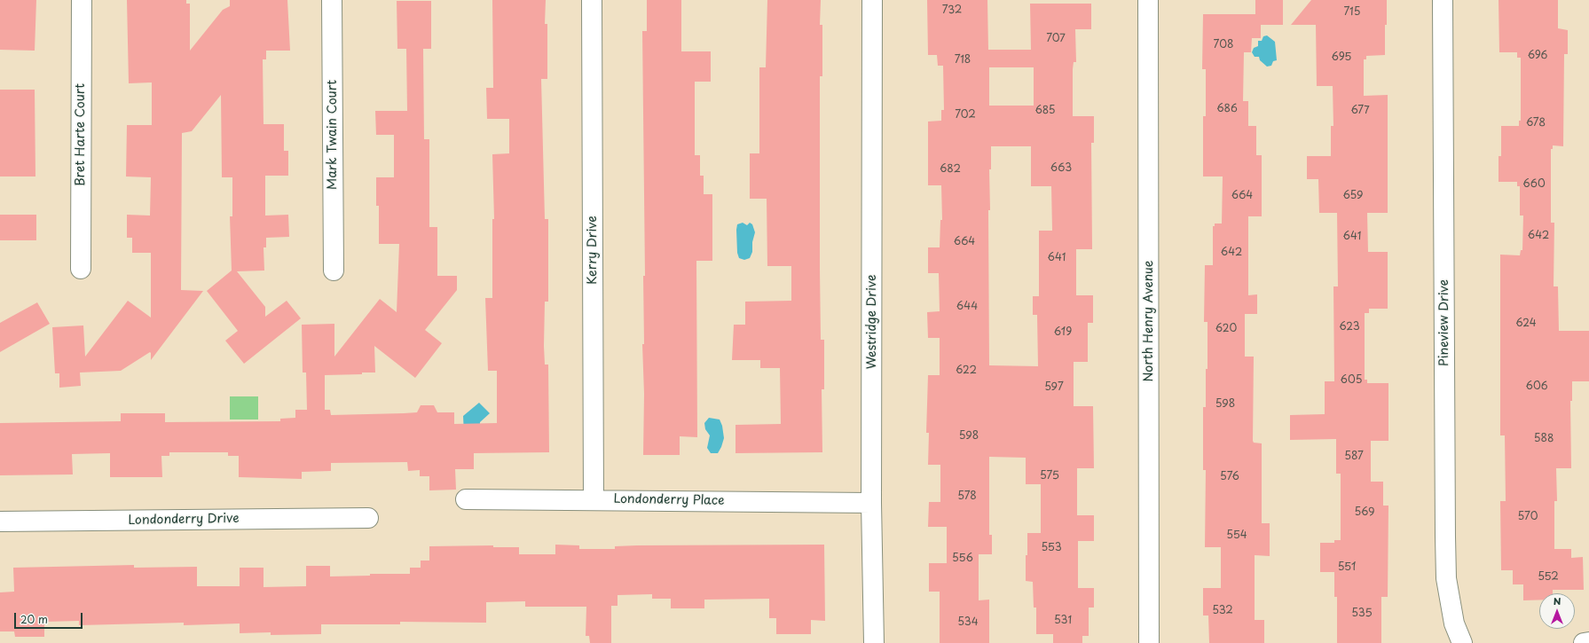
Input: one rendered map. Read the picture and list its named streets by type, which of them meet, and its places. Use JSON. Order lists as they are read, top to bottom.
{
  "streets": {
    "street": [
      "Bret Harte Court",
      "Mark Twain Court",
      "Kerry Drive",
      "North Henry Avenue",
      "Westridge Drive",
      "Pineview Drive",
      "Londonderry Place",
      "Londonderry Drive"
    ]
  },
  "crossings": [
    ["Kerry Drive", "Londonderry Place"],
    ["Westridge Drive", "Londonderry Place"]
  ],
  "house_numbers": [
    "732",
    "715",
    "707",
    "708",
    "696",
    "695",
    "718",
    "686",
    "685",
    "677",
    "702",
    "678",
    "663",
    "682",
    "660",
    "664",
    "659",
    "642",
    "641",
    "664",
    "642",
    "641",
    "644",
    "624",
    "623",
    "620",
    "619",
    "622",
    "605",
    "606",
    "597",
    "598",
    "598",
    "588",
    "587",
    "575",
    "576",
    "578",
    "569",
    "570",
    "554",
    "553",
    "556",
    "551",
    "552",
    "532",
    "535",
    "531",
    "534"
  ],
  "scale_bar": "20 m",
  "north": "top"
}
